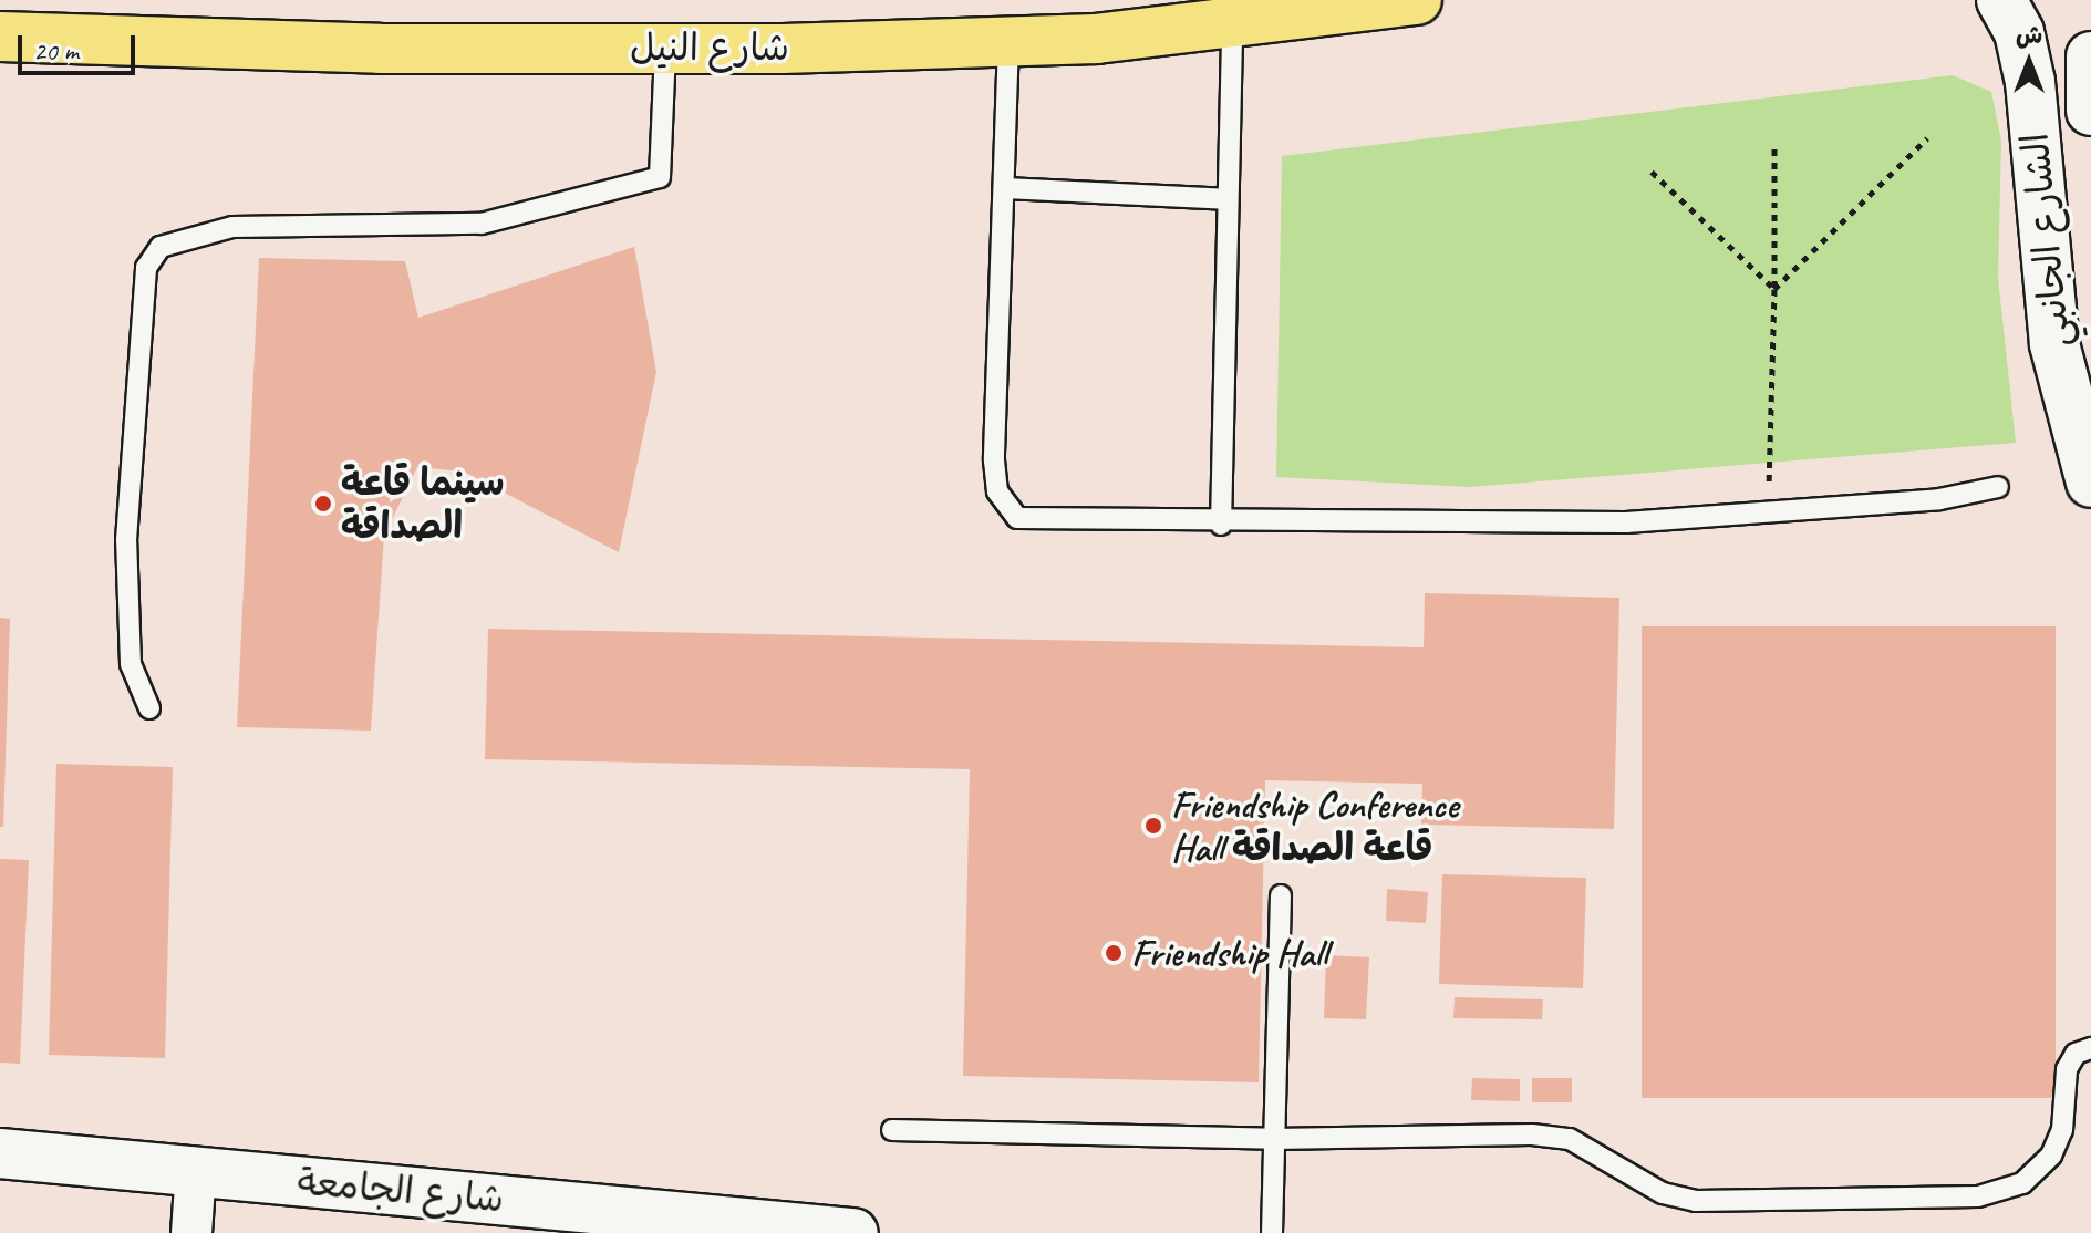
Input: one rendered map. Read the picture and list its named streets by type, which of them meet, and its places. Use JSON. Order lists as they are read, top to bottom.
{
  "streets": {
    "main road": ["شارع النيل", "الشارع الجانبي", "شارع الجامعة"]
  },
  "places": ["سينما قاعة الصداقة", "Friendship Conference Hall قاعة الصداقة", "Friendship Hall"],
  "scale_bar": "20 m",
  "north": "top"
}
